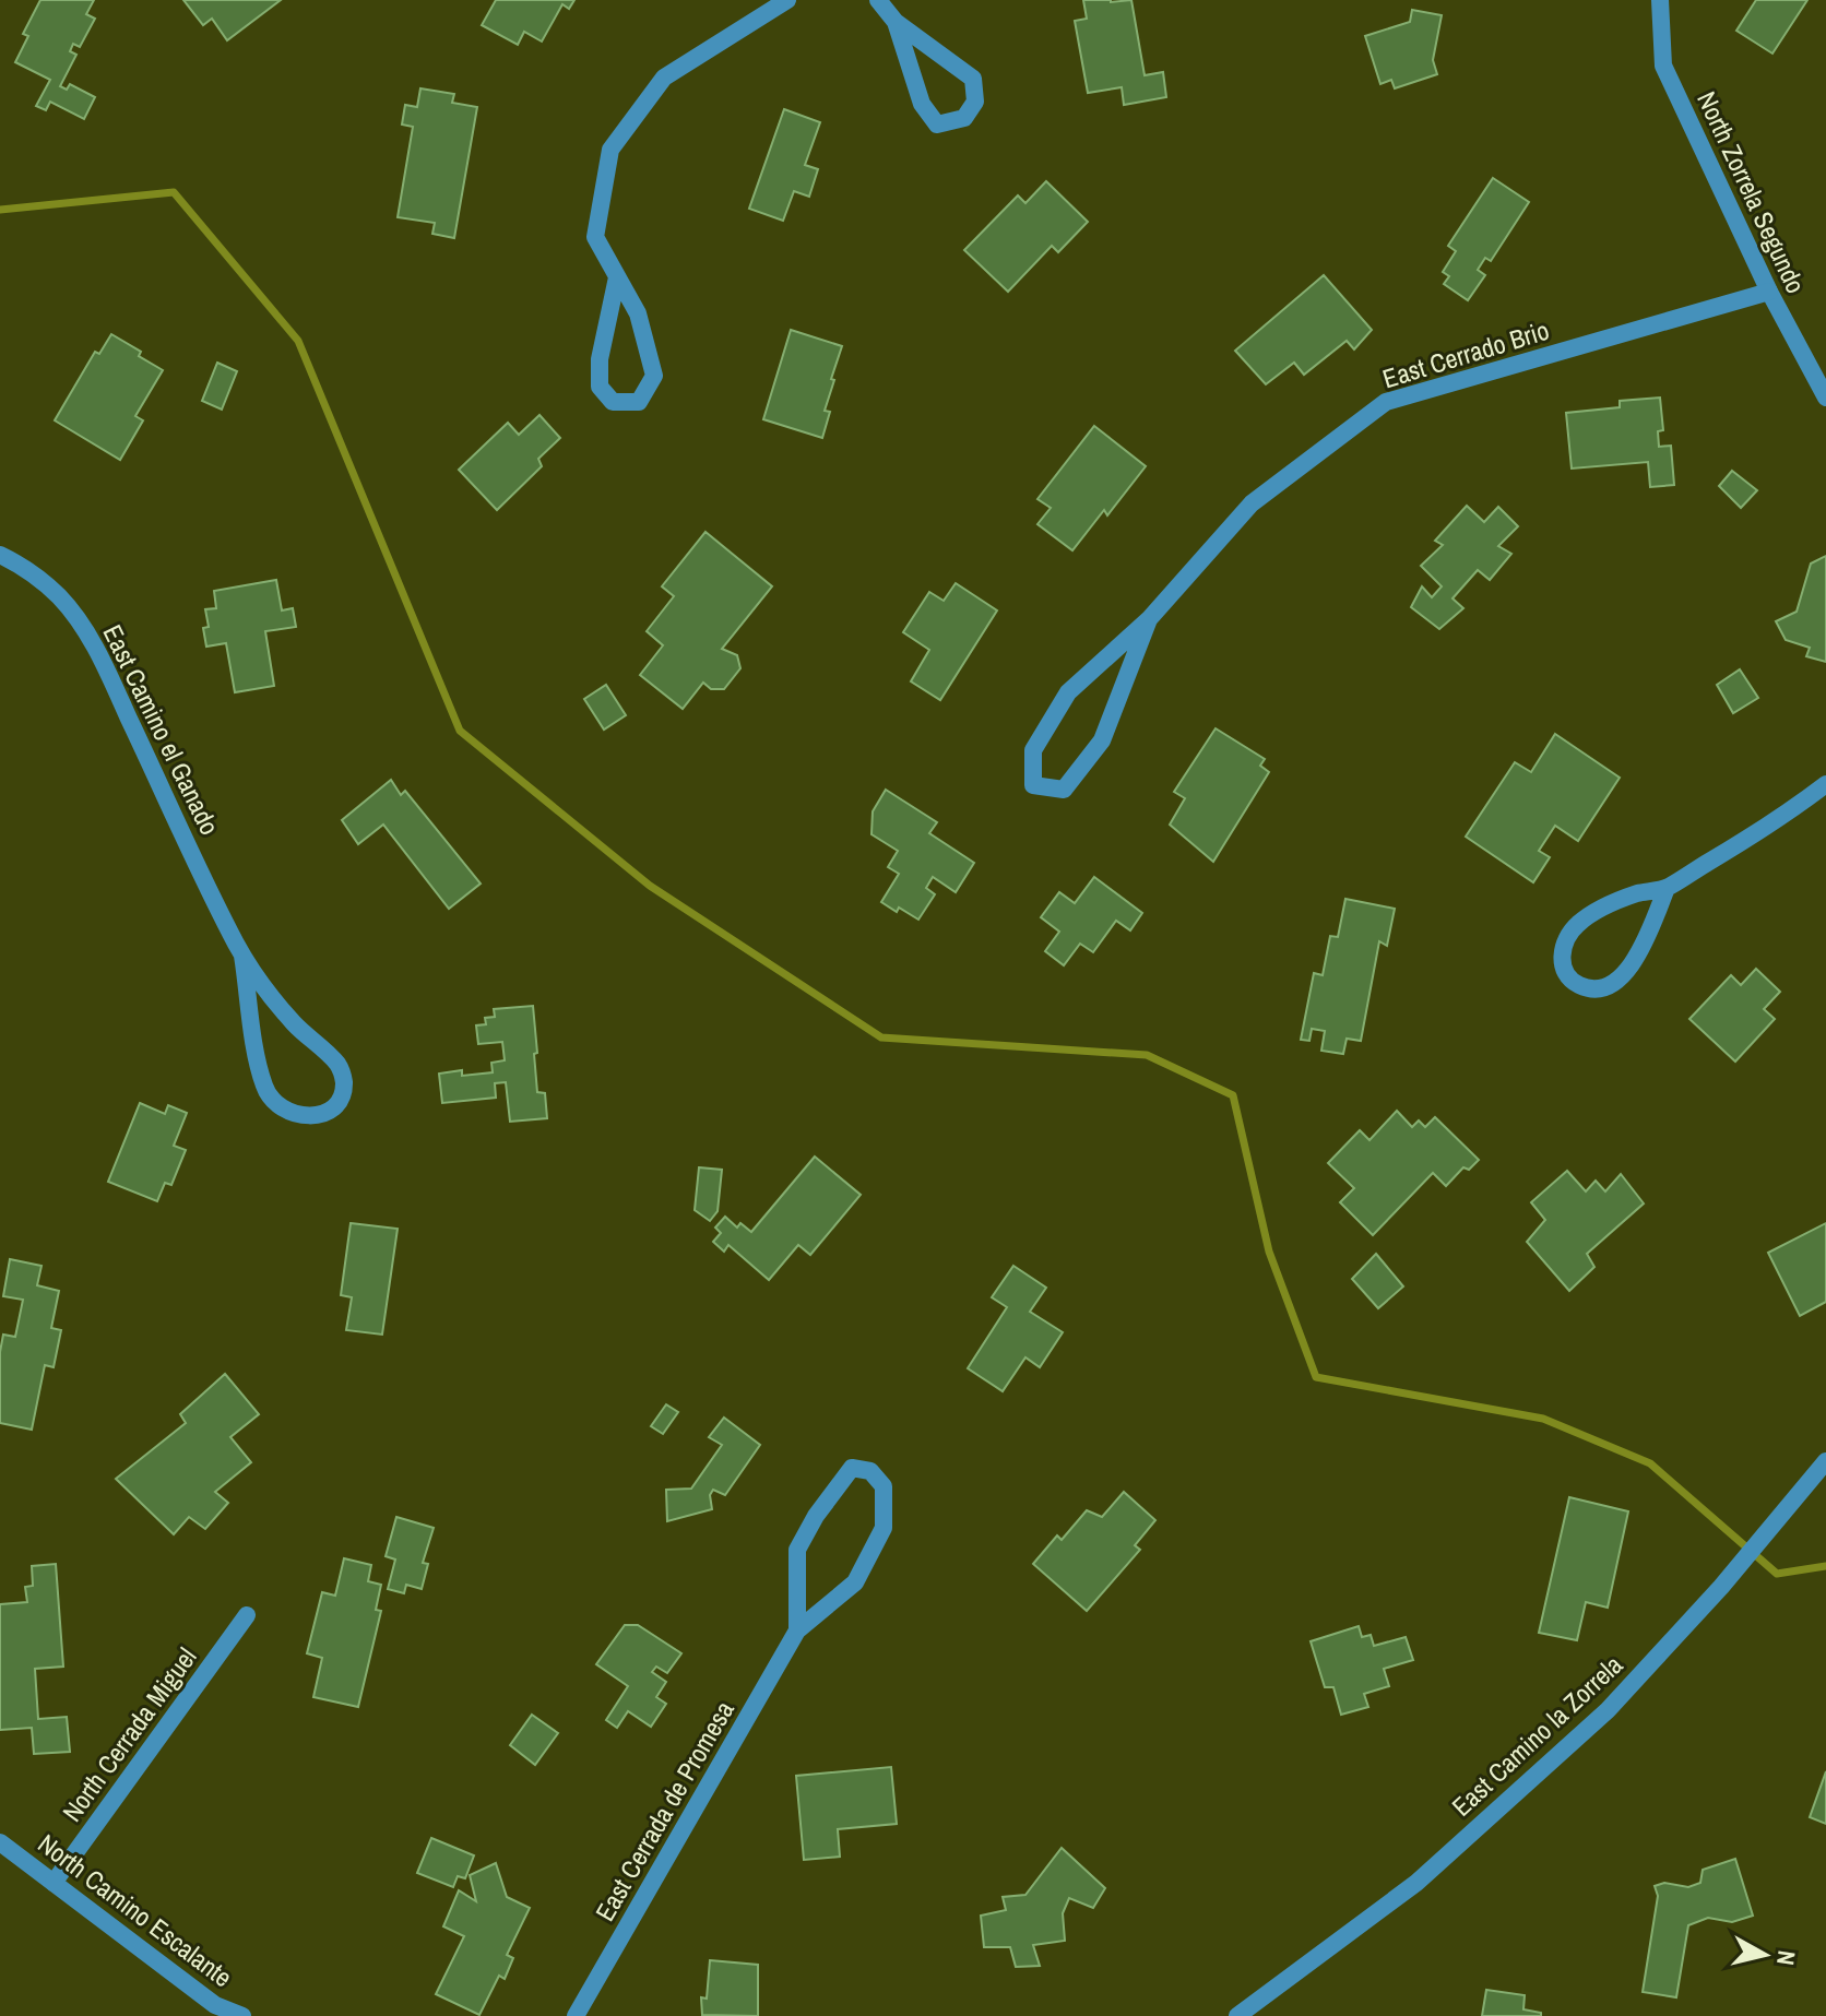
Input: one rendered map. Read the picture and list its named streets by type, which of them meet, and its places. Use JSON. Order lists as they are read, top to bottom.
{
  "streets": {
    "street": [
      "North Zorrela Segundo",
      "East Cerrado Brio",
      "East Camino el Ganado",
      "North Cerrada Miguel",
      "East Camino la Zorrela",
      "East Cerrada de Promesa",
      "North Camino Escalante"
    ]
  },
  "crossings": [
    ["North Zorrela Segundo", "East Cerrado Brio"],
    ["North Cerrada Miguel", "North Camino Escalante"]
  ],
  "north": "right"
}
